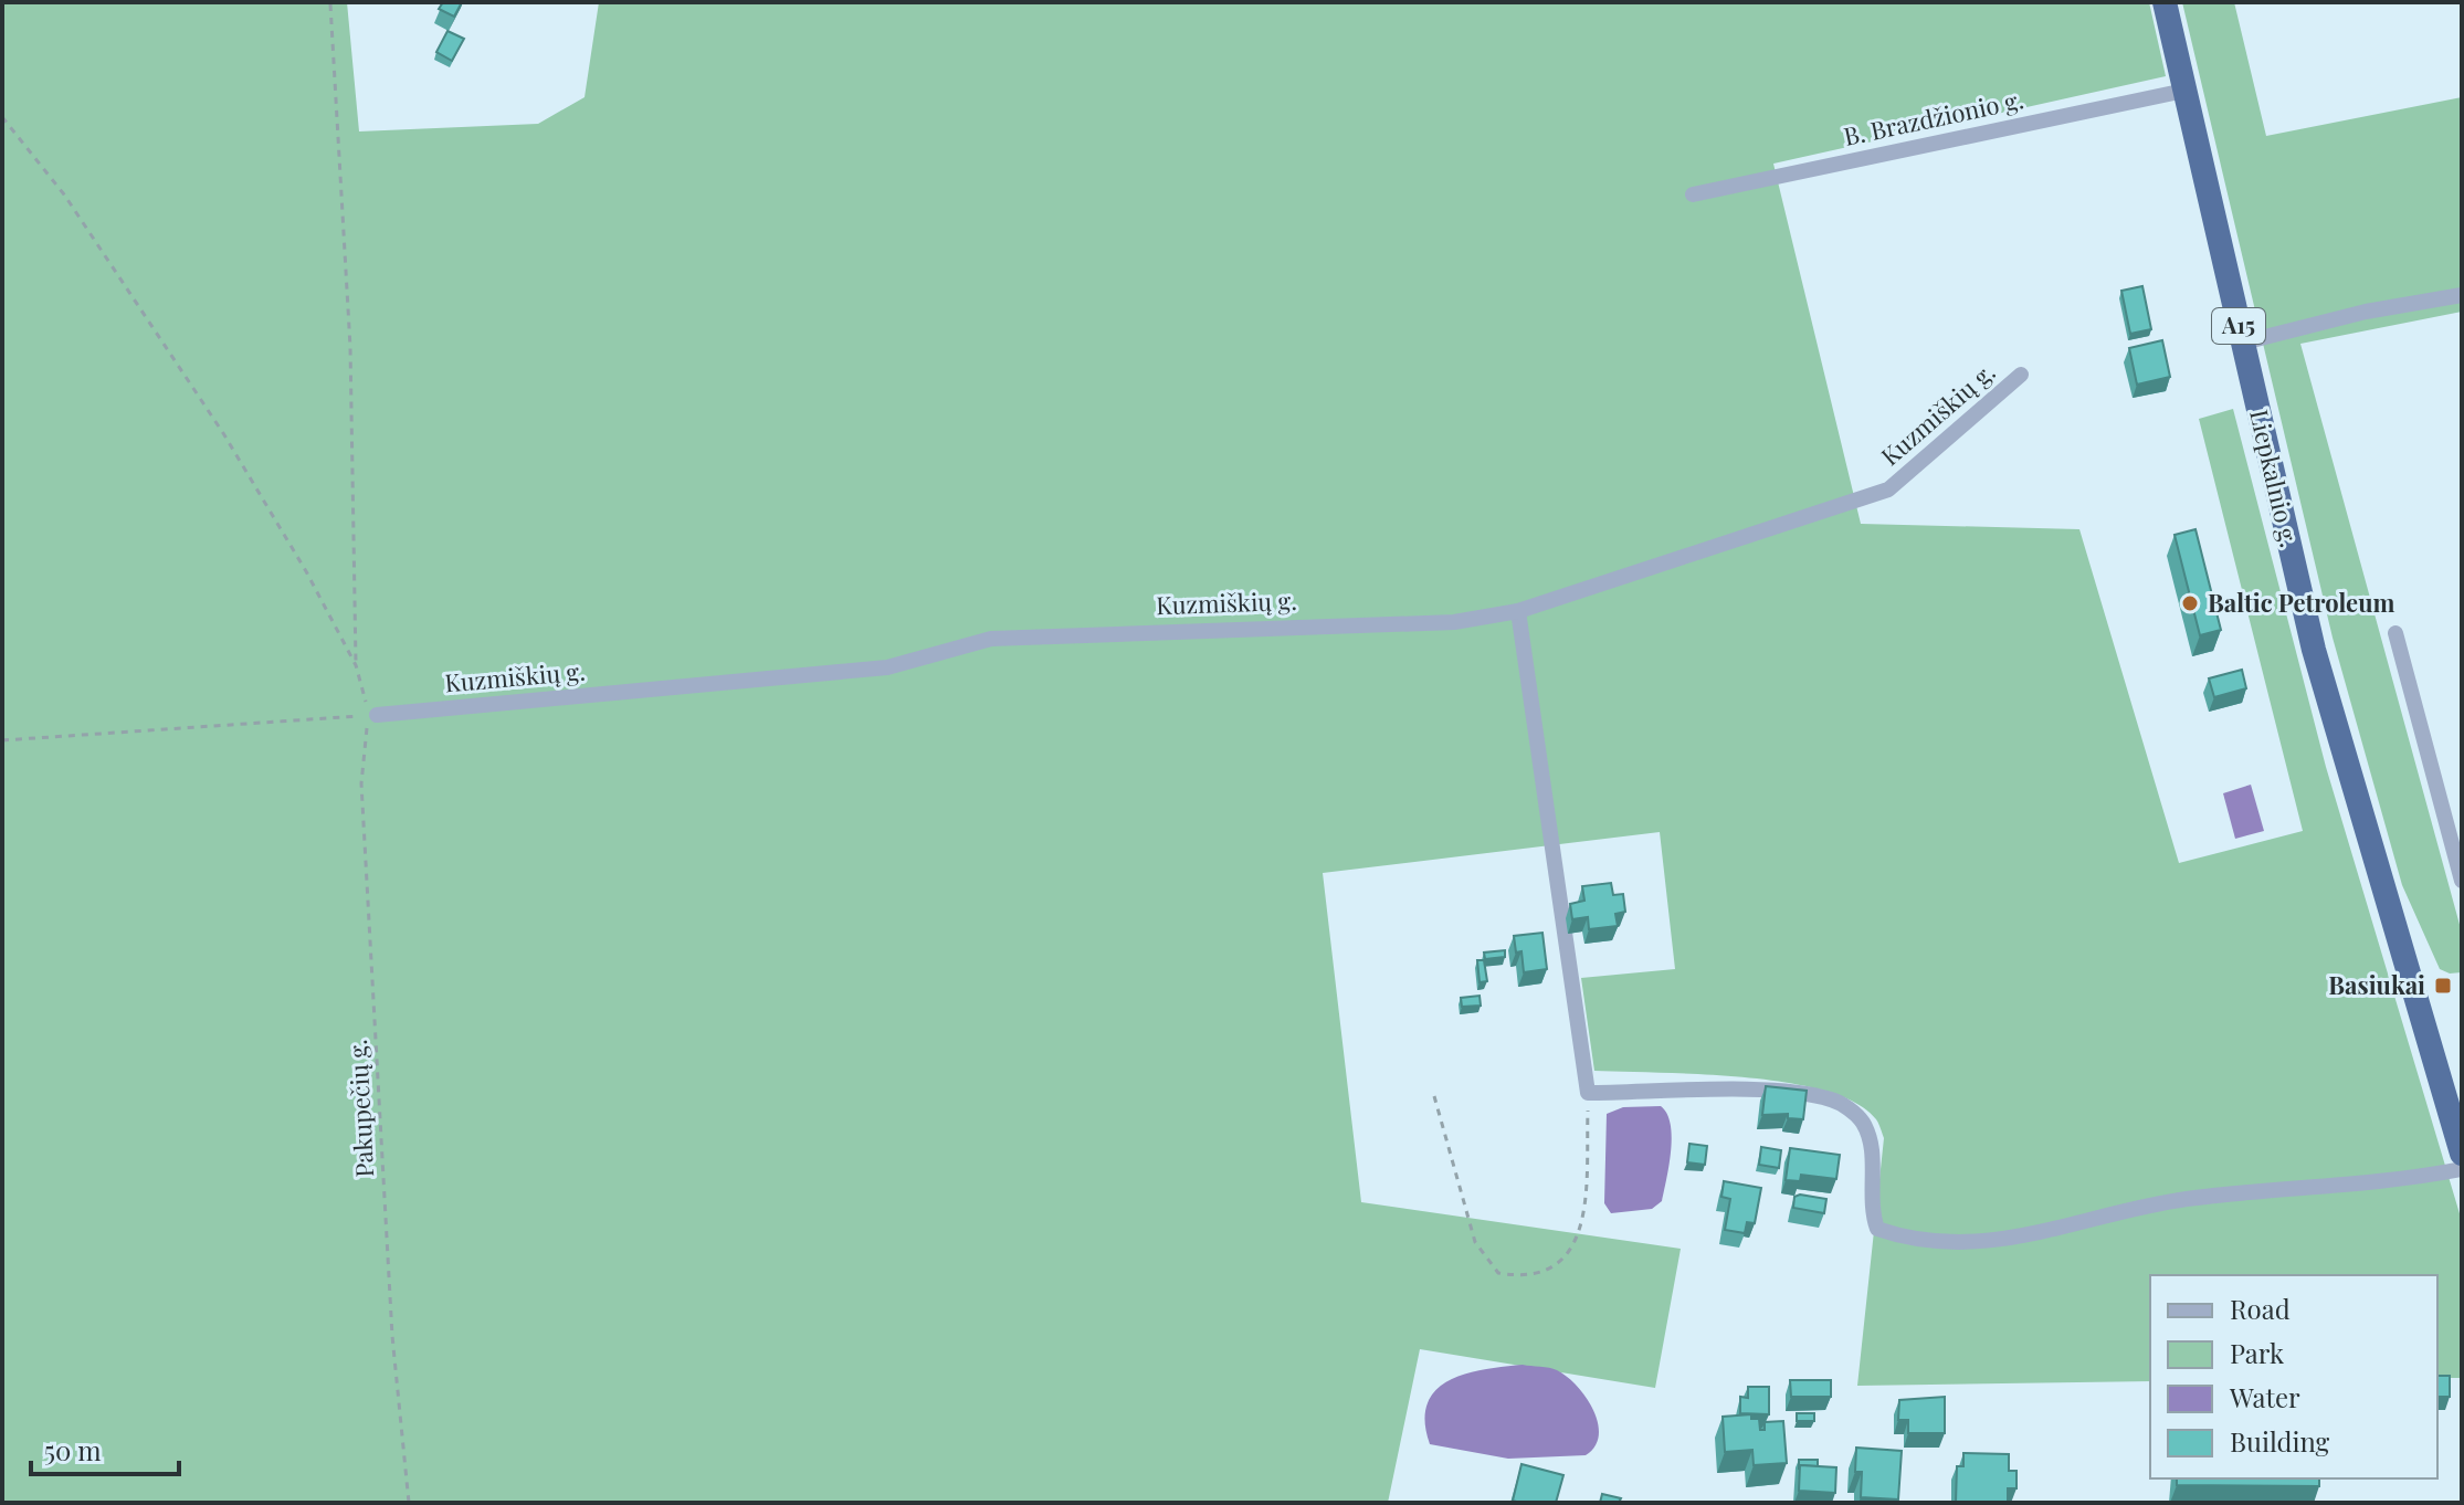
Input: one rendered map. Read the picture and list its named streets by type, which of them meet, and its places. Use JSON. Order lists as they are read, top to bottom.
{
  "streets": {
    "highway": ["A15", "Liepkalnio g."],
    "street": ["B. Brazdžionio g.", "Kuzmiškių g."],
    "path": ["Pakupečių g."]
  },
  "crossings": [
    ["B. Brazdžionio g.", "Liepkalnio g."],
    ["Kuzmiškių g.", "Pakupečių g."]
  ],
  "places": {
    "other": ["Baltic Petroleum"],
    "transit": ["Basiukai"]
  },
  "legend": [
    "Road",
    "Park",
    "Water",
    "Building"
  ],
  "scale_bar": "50 m"
}
